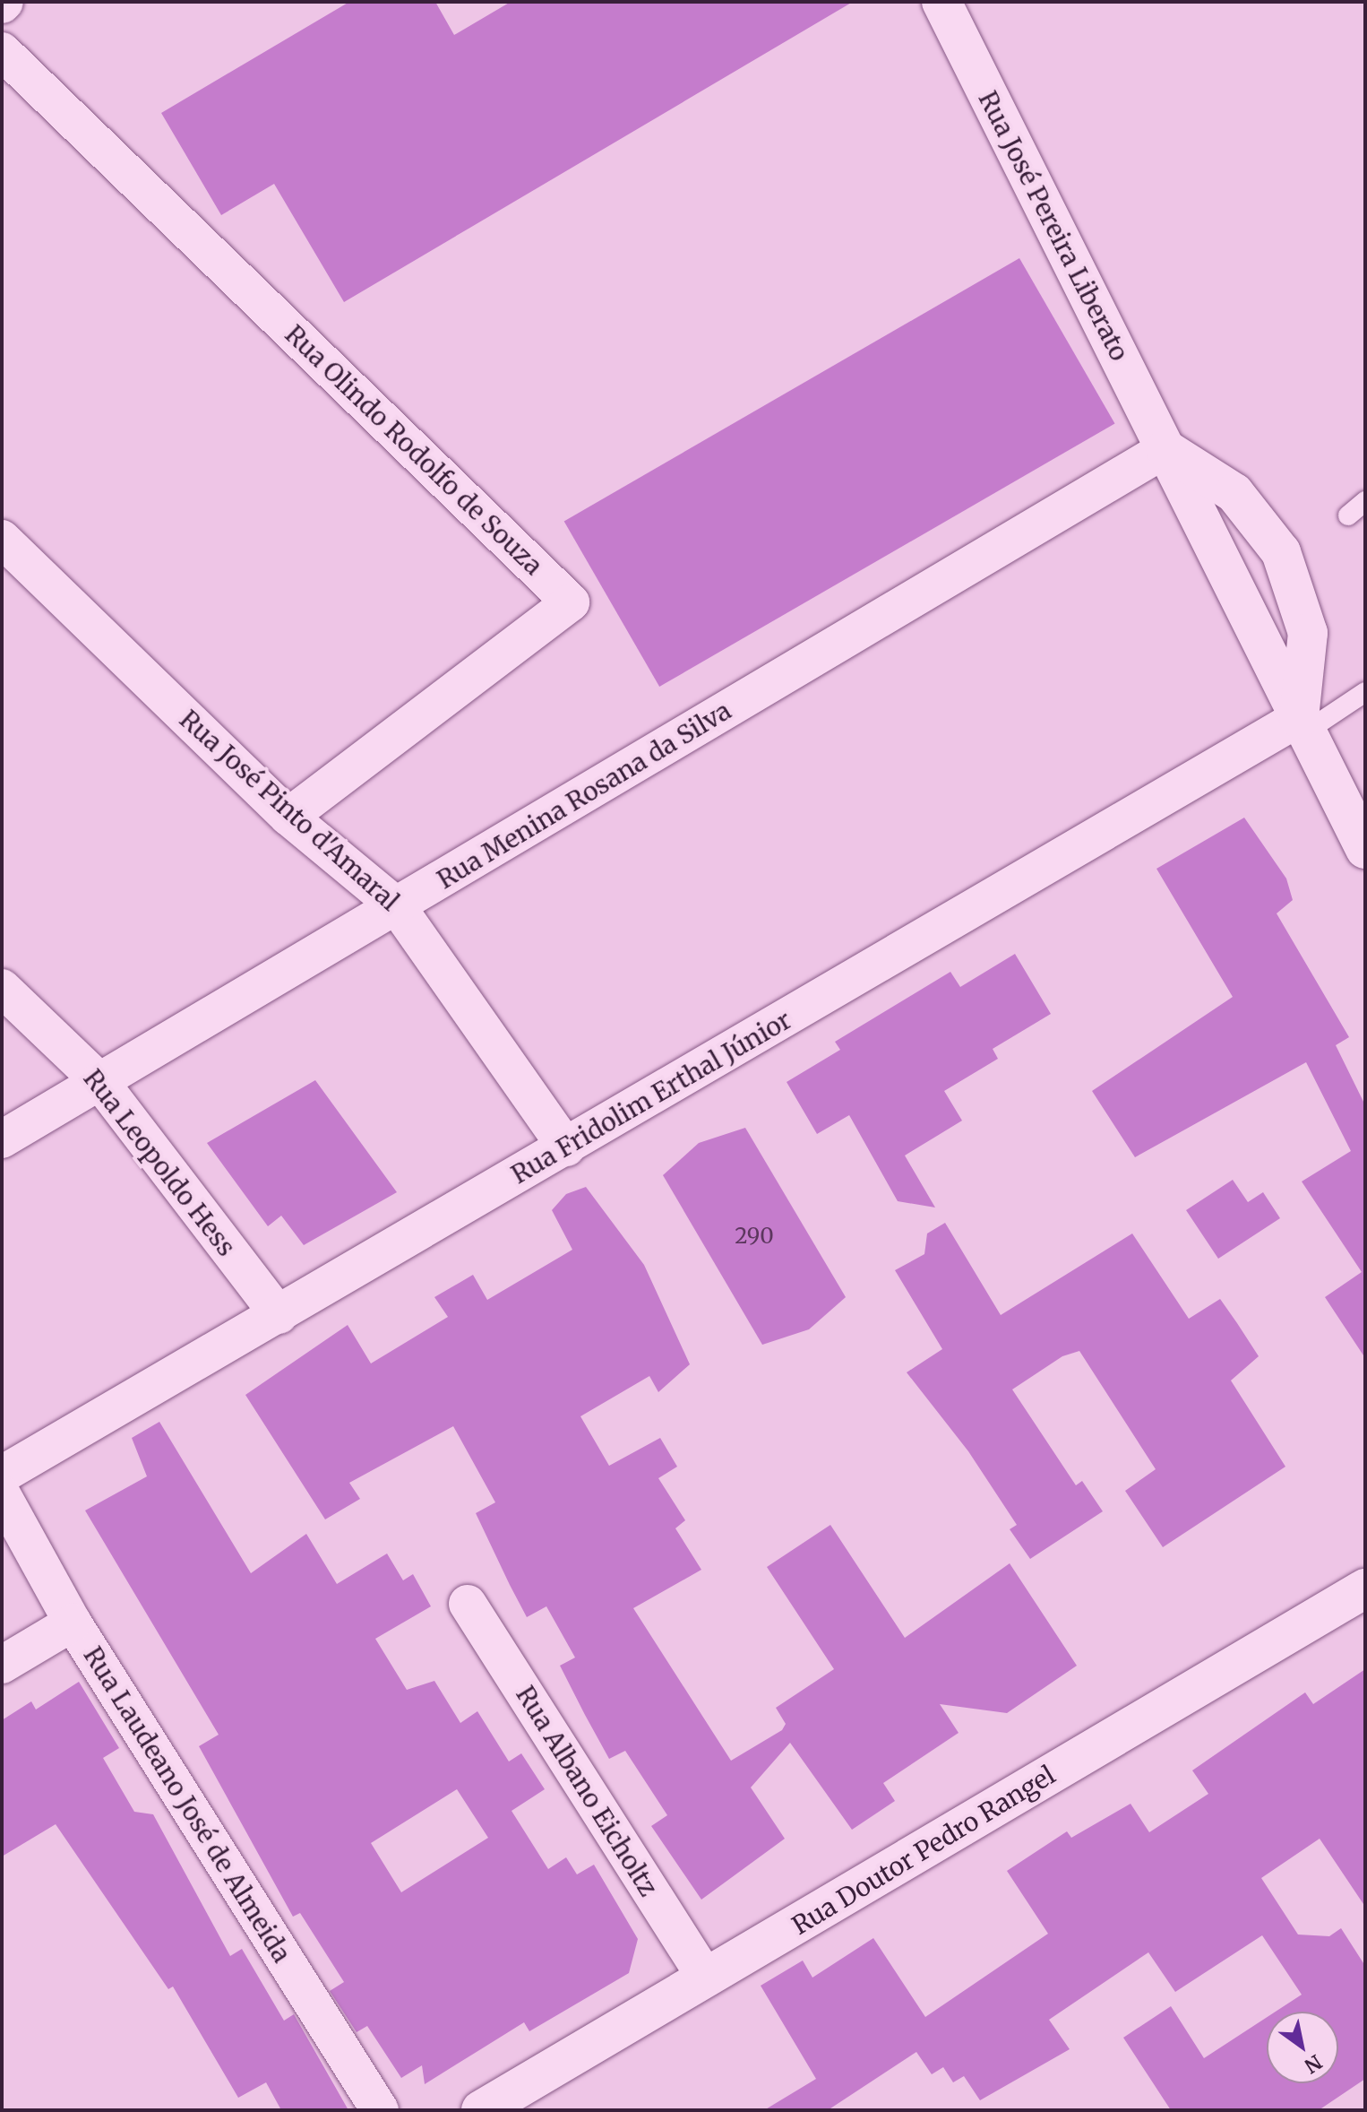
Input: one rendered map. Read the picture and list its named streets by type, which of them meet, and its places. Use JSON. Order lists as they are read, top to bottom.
{
  "streets": {
    "main road": ["Rua José Pereira Liberato", "Rua Doutor Pedro Rangel"],
    "street": [
      "Rua Olindo Rodolfo de Souza",
      "Rua Menina Rosana da Silva",
      "Rua José Pinto d'Amaral",
      "Rua Fridolim Erthal Júnior",
      "Rua Leopoldo Hess",
      "Rua Albano Eicholtz",
      "Rua Laudeano José de Almeida"
    ]
  },
  "crossings": [
    ["Rua José Pereira Liberato", "Rua Menina Rosana da Silva"],
    ["Rua José Pereira Liberato", "Rua Fridolim Erthal Júnior"],
    ["Rua Olindo Rodolfo de Souza", "Rua José Pinto d'Amaral"],
    ["Rua Menina Rosana da Silva", "Rua José Pinto d'Amaral"],
    ["Rua Menina Rosana da Silva", "Rua Leopoldo Hess"],
    ["Rua José Pinto d'Amaral", "Rua Fridolim Erthal Júnior"],
    ["Rua Fridolim Erthal Júnior", "Rua Leopoldo Hess"],
    ["Rua Albano Eicholtz", "Rua Doutor Pedro Rangel"]
  ],
  "house_numbers": ["290"],
  "north": "bottom right"
}
